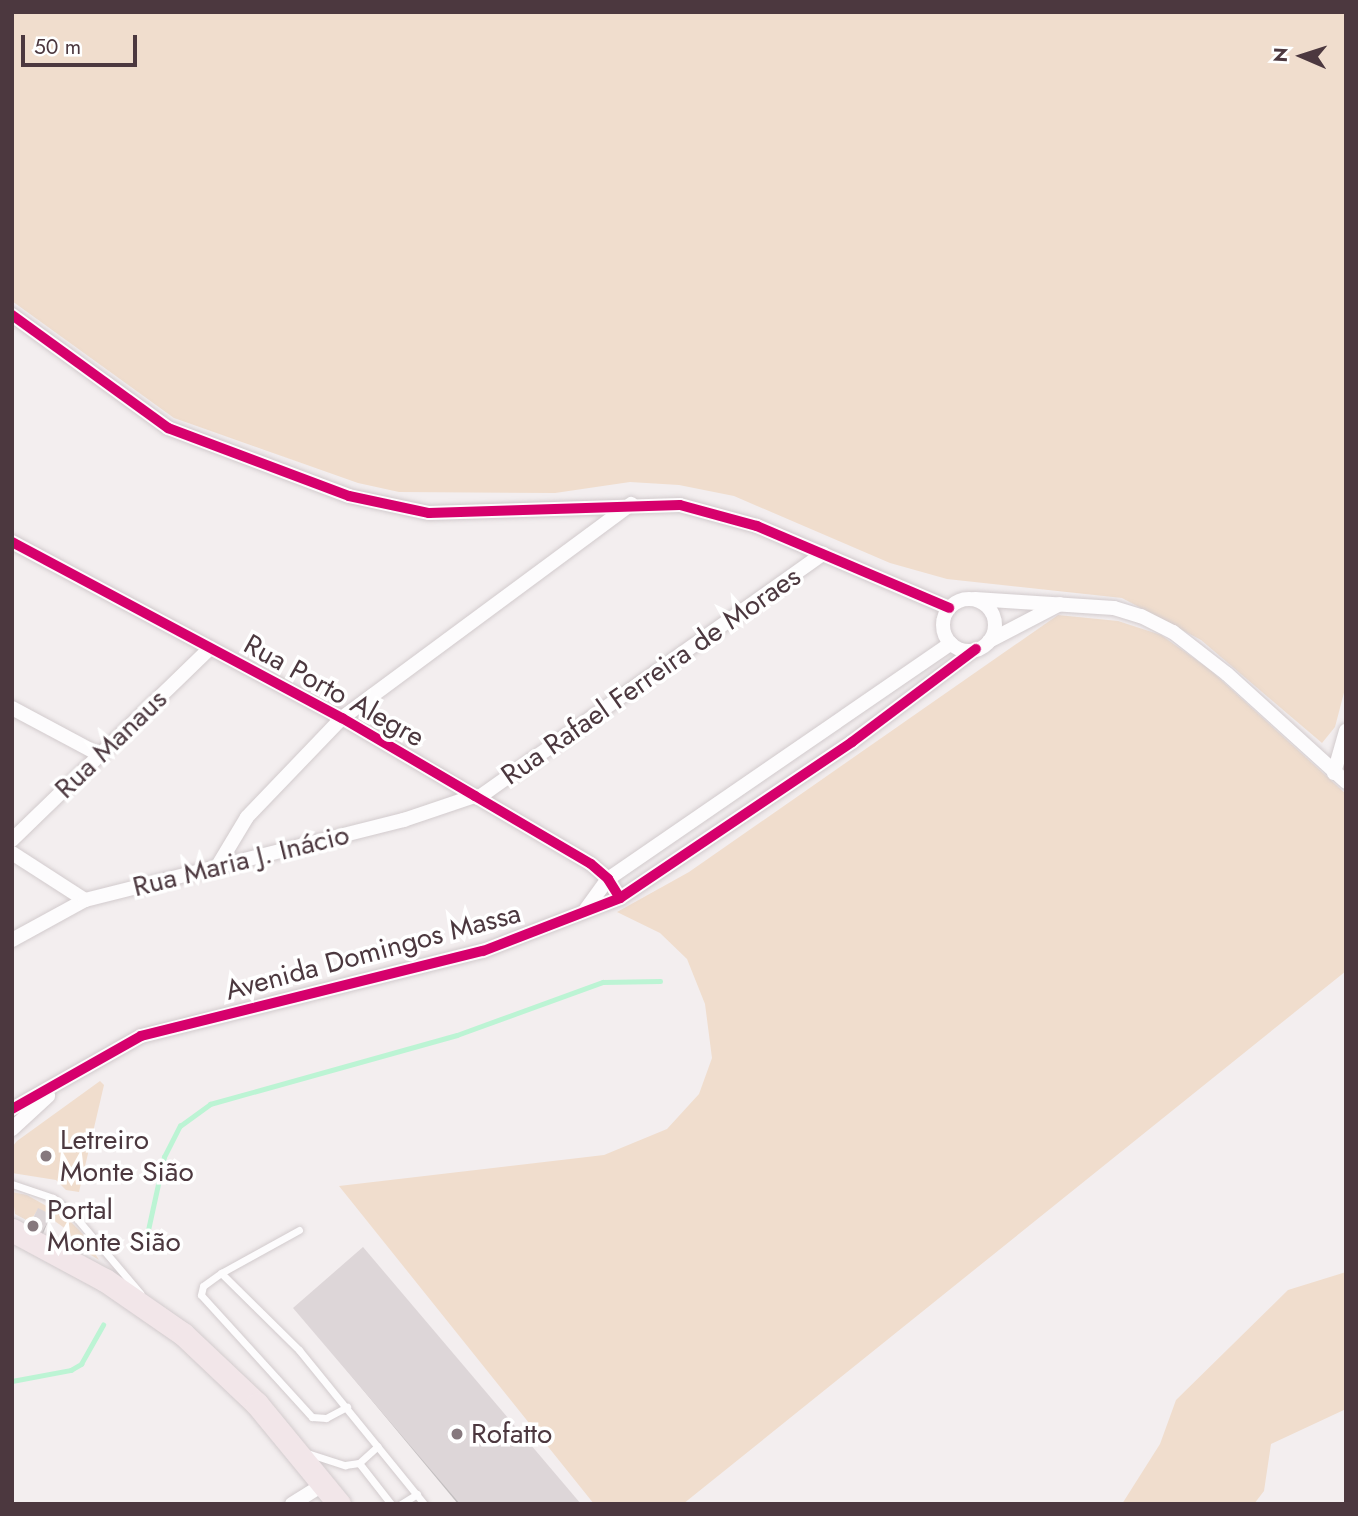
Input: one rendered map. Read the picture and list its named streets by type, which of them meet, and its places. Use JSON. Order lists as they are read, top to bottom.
{
  "streets": {
    "street": [
      "Rua Rafael Ferreira de Moraes",
      "Rua Porto Alegre",
      "Rua Manaus",
      "Rua Maria J. Inácio",
      "Avenida Domingos Massa"
    ]
  },
  "crossings": [
    ["Rua Rafael Ferreira de Moraes", "Rua Porto Alegre"],
    ["Rua Rafael Ferreira de Moraes", "Rua Maria J. Inácio"],
    ["Rua Porto Alegre", "Rua Manaus"],
    ["Rua Porto Alegre", "Rua Maria J. Inácio"],
    ["Rua Porto Alegre", "Avenida Domingos Massa"]
  ],
  "places": ["Letreiro Monte Sião", "Portal Monte Sião", "Rofatto"],
  "scale_bar": "50 m",
  "north": "left"
}
